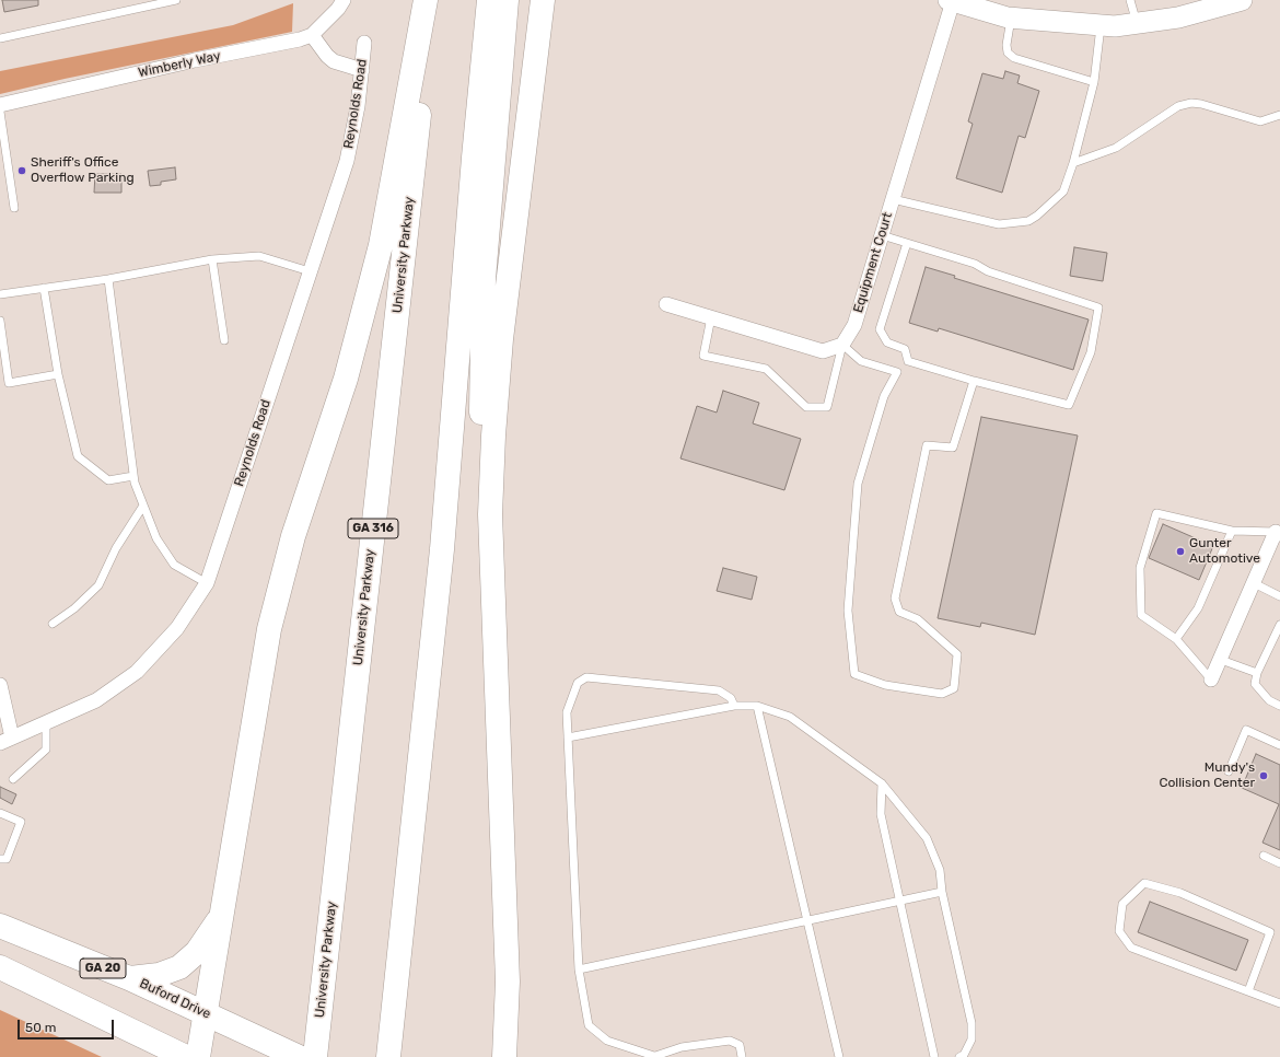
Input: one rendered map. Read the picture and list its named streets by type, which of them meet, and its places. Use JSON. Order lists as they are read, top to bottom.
{
  "streets": {
    "highway": [
      "University Parkway",
      "GA 316",
      "GA 20",
      "Buford Drive"
    ],
    "street": ["Wimberly Way", "Reynolds Road", "Equipment Court"]
  },
  "places": ["Sheriff's Office Overflow Parking", "Gunter Automotive", "Mundy's Collision Center"],
  "scale_bar": "50 m"
}
